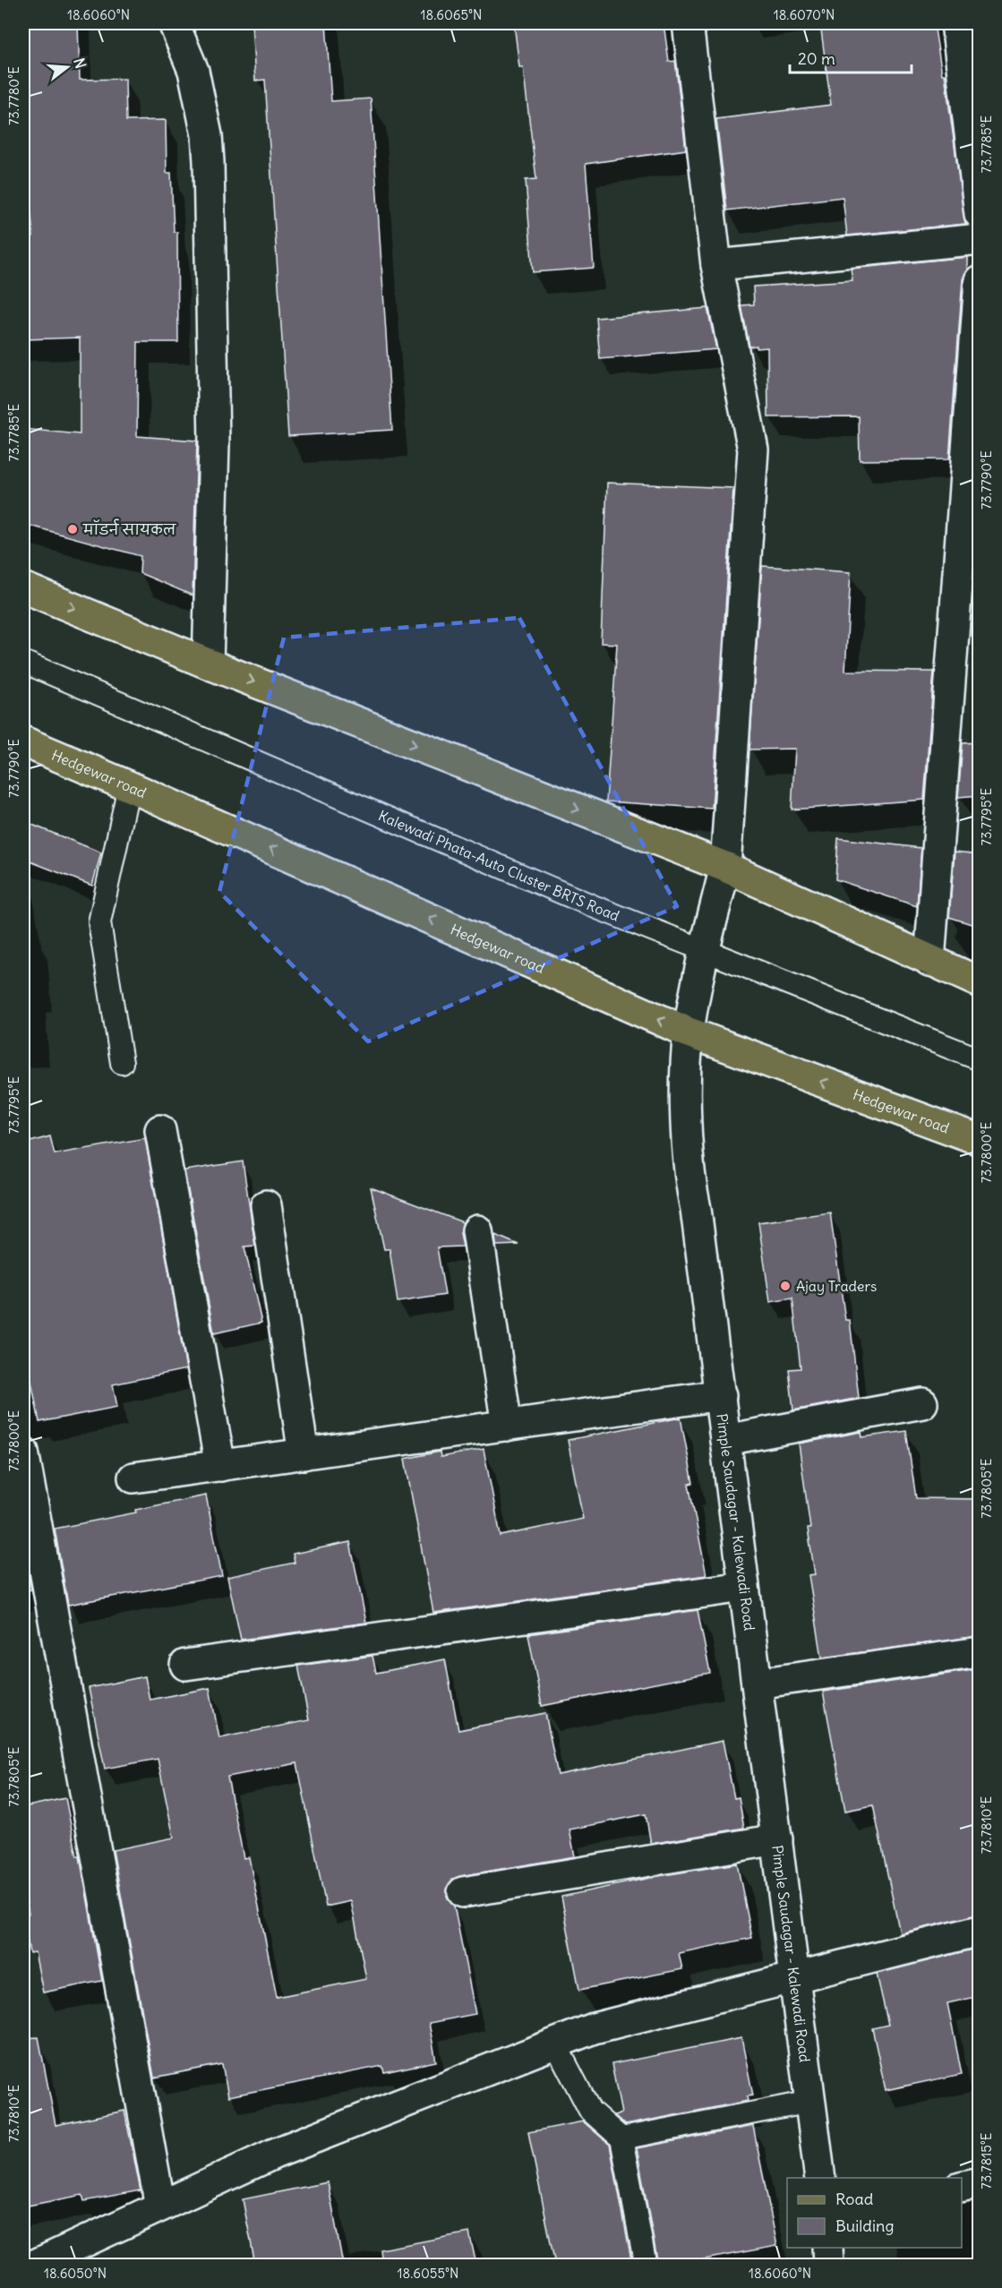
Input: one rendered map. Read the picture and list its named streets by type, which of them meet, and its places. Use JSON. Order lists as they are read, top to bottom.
{
  "streets": {
    "main road": ["Hedgewar road"],
    "street": ["Pimple Saudagar - Kalewadi Road"],
    "lane": ["Kalewadi Phata-Auto Cluster BRTS Road"]
  },
  "crossings": [
    ["Hedgewar road", "Pimple Saudagar - Kalewadi Road"],
    ["Kalewadi Phata-Auto Cluster BRTS Road", "Pimple Saudagar - Kalewadi Road"]
  ],
  "places": ["मॉडर्न सायकल", "Ajay Traders"],
  "legend": ["Road", "Building"],
  "scale_bar": "20 m",
  "north": "right",
  "coordinates": [
    "18.6060°N",
    "18.6065°N",
    "18.6070°N",
    "73.7780°E",
    "73.7785°E",
    "73.7790°E",
    "73.7795°E",
    "73.7800°E",
    "73.7805°E",
    "73.7810°E",
    "73.7815°E",
    "18.6050°N",
    "18.6055°N"
  ]
}
